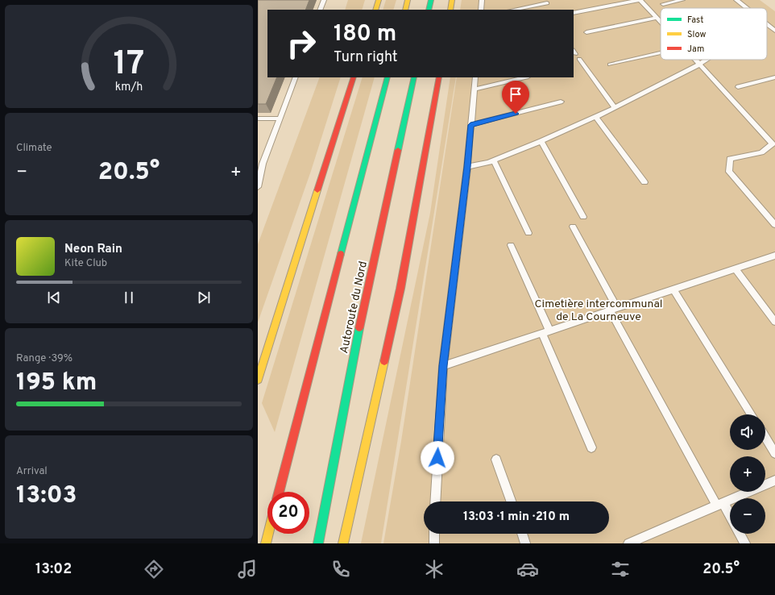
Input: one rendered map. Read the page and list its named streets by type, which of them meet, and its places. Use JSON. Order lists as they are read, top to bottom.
{
  "streets": {
    "highway": ["Autoroute du Nord"]
  },
  "parks": ["Cimetière intercommunal de La Courneuve"],
  "legend": ["Fast", "Slow", "Jam"],
  "page": {
    "turn": ["180 m", "Turn right"],
    "tile": [
      "Climate",
      ["Range · 39%", "195 km"],
      ["Arrival", "13:03"]
    ],
    "heat": ["−", "20.5°", "+"],
    "song": ["Neon Rain", "Kite Club"],
    "map_buttons": ["+", "−"],
    "limit": "20",
    "trip": "13:03 · 1 min · 210 m",
    "tabs": ["13:02", "20.5°"],
    "gauge": ["17", "km/h"]
  }
}
